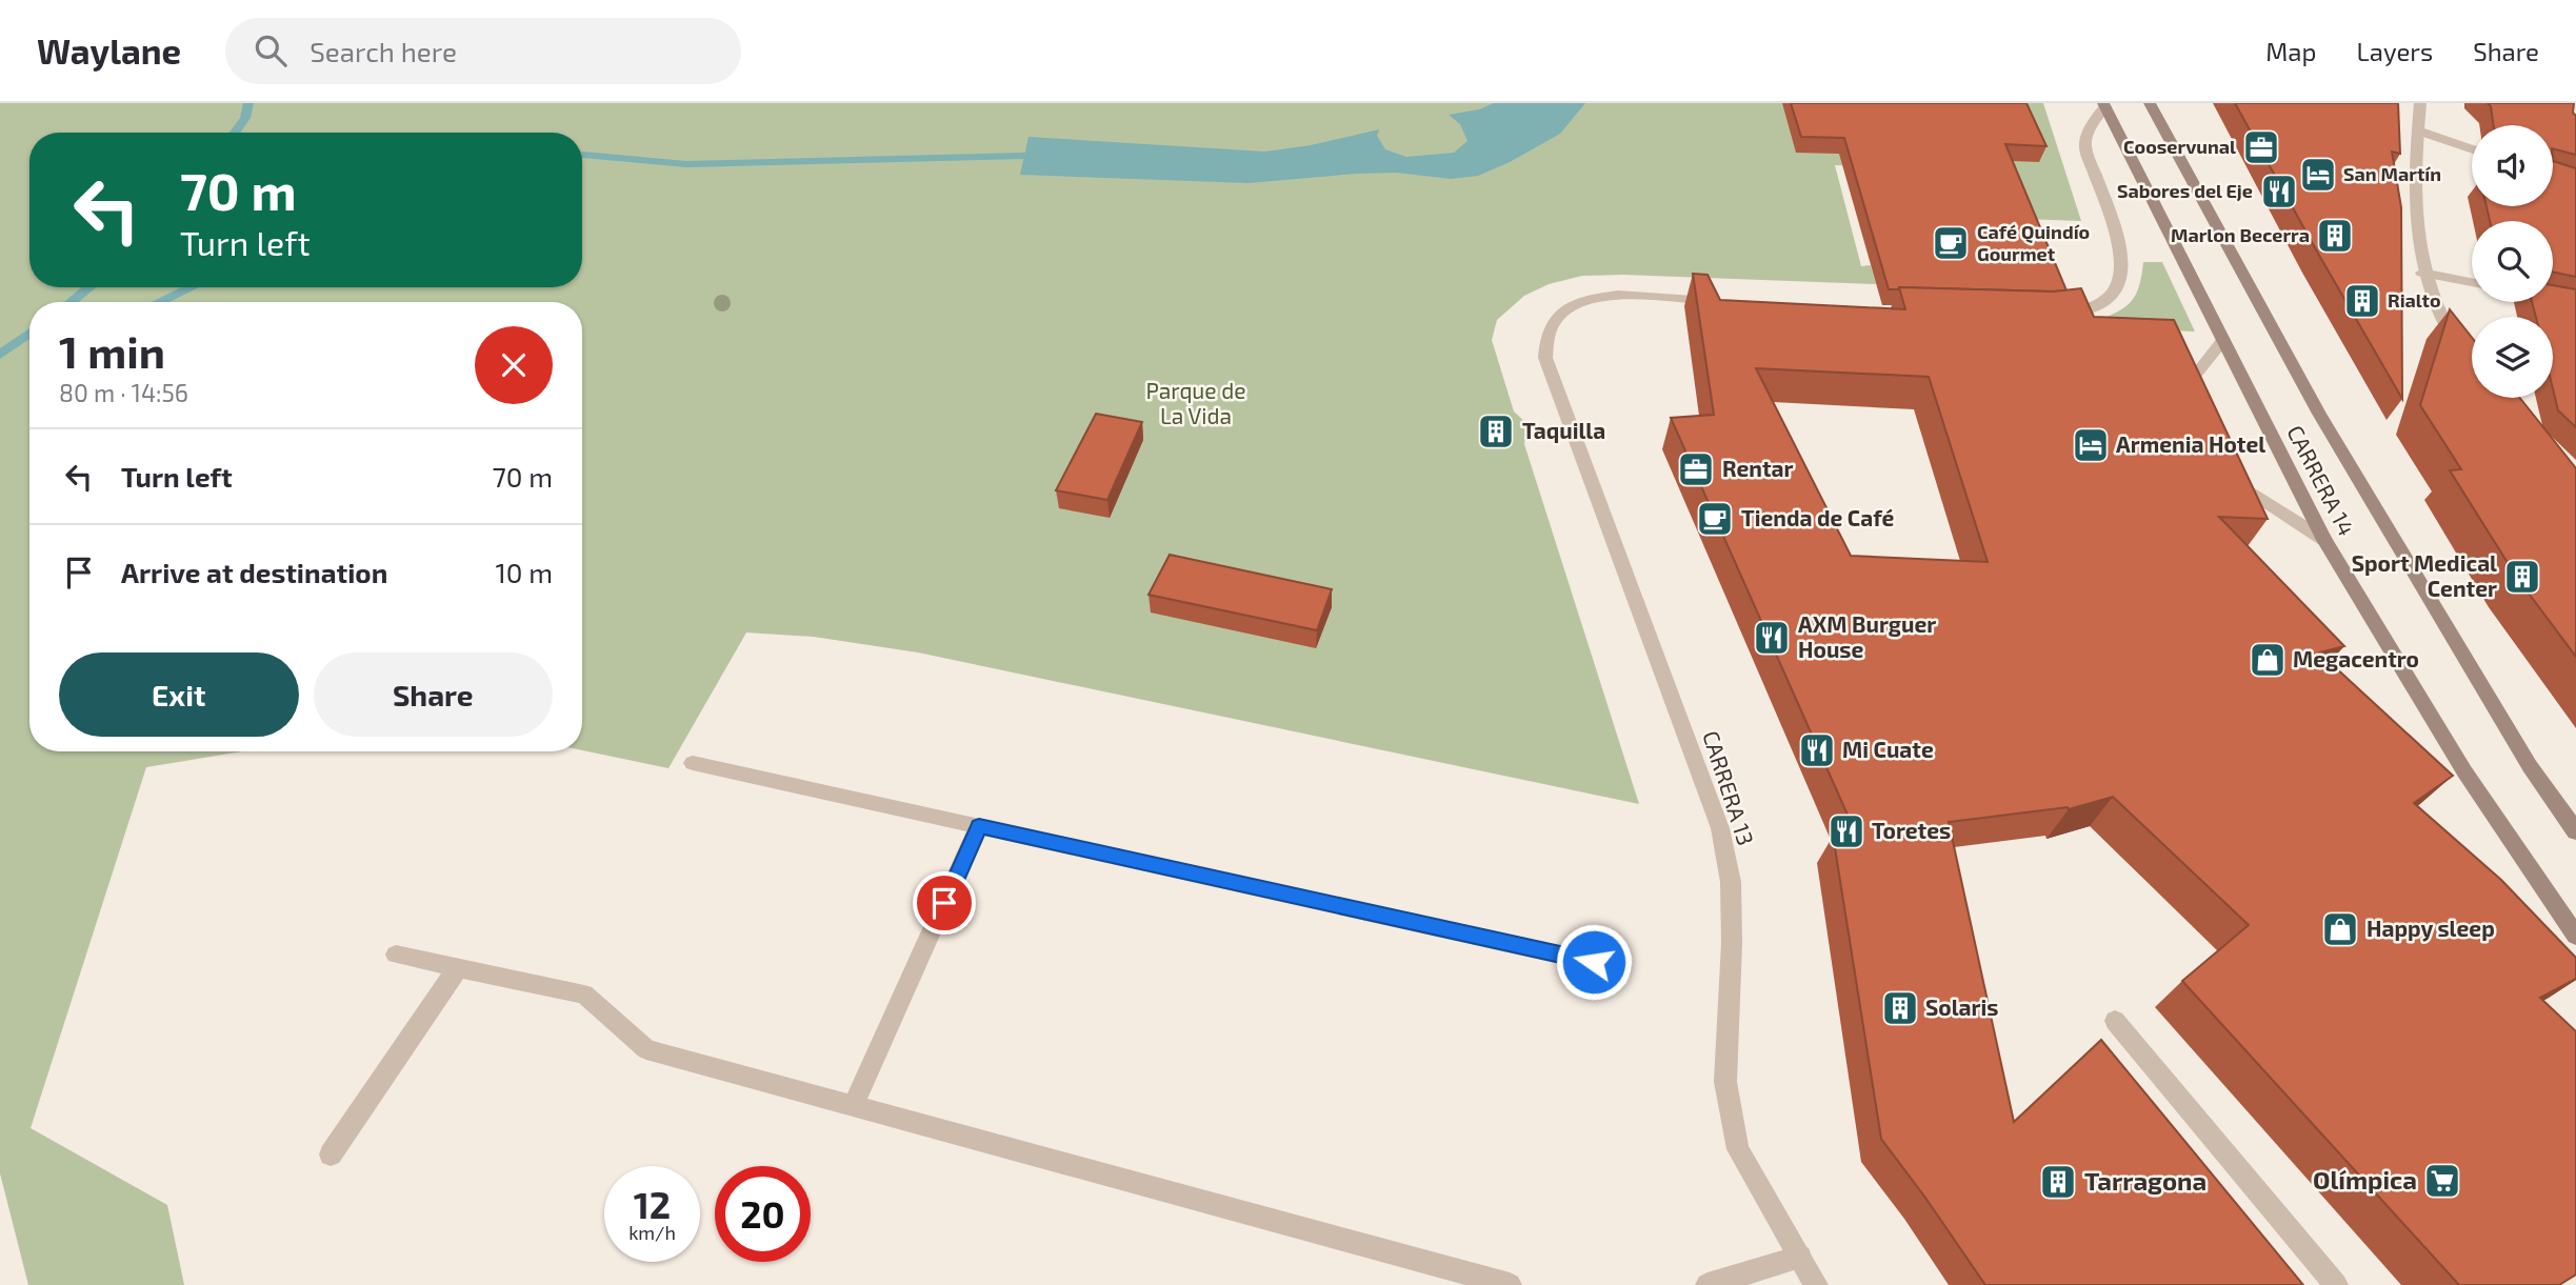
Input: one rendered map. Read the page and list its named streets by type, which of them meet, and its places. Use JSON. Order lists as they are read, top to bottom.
{
  "streets": {
    "main road": ["CARRERA 14"],
    "street": ["CARRERA 13"]
  },
  "parks": ["Parque de La Vida"],
  "places": {
    "office": ["Cooservunal", "Rentar"],
    "hotel": ["San Martín", "Armenia Hotel"],
    "restaurant": [
      "Sabores del Eje",
      "AXM Burguer House",
      "Mi Cuate",
      "Toretes"
    ],
    "building": [
      "Marlon Becerra",
      "Rialto",
      "Taquilla",
      "Sport Medical Center",
      "Solaris",
      "Tarragona"
    ],
    "cafe": ["Café Quindío Gourmet", "Tienda de Café"],
    "shop": ["Megacentro", "Happy sleep"],
    "supermarket": ["Olímpica"]
  },
  "page": {
    "header": "Waylane",
    "search": "Search here",
    "nav": ["Map", "Layers", "Share"],
    "turn": ["70 m", "Turn left"],
    "heading": ["1 min", "80 m · 14:56"],
    "list": [
      {
        "name": "Turn left",
        "value": "70 m"
      },
      {
        "name": "Arrive at destination",
        "value": "10 m"
      }
    ],
    "buttons": ["Exit", "Share"],
    "speed": "12 km/h",
    "limit": "20"
  }
}
